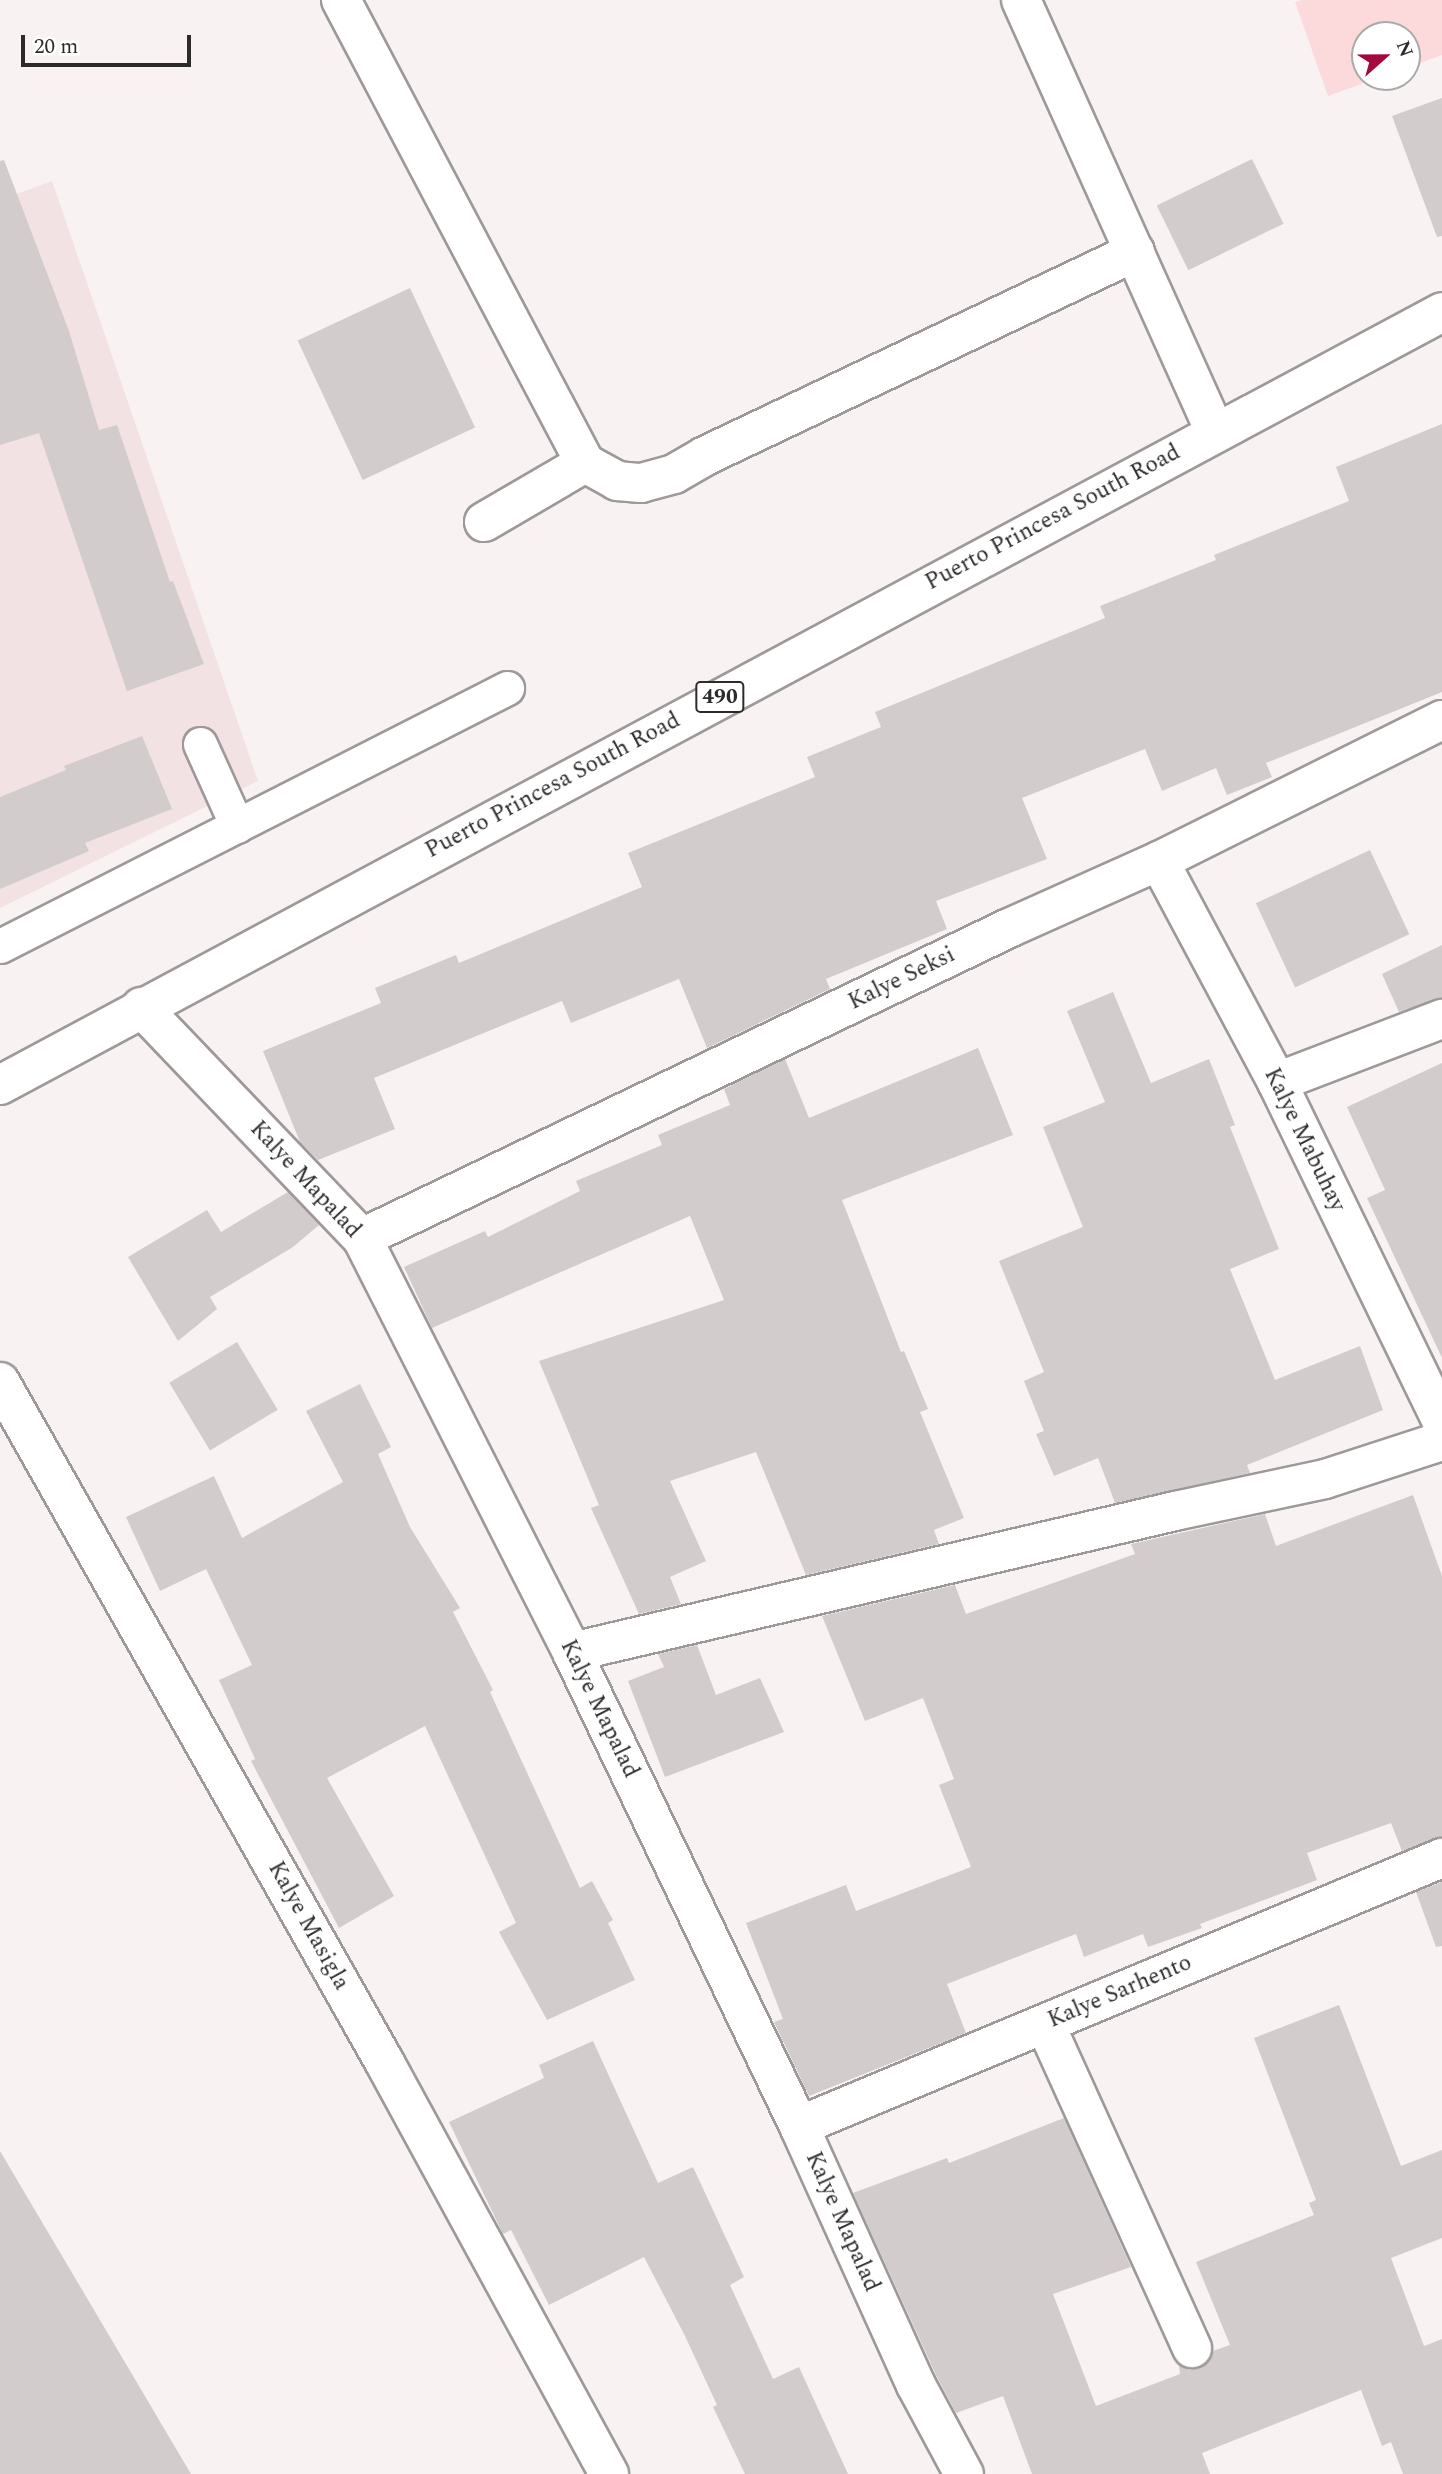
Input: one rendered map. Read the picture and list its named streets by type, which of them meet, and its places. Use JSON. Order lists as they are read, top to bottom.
{
  "streets": {
    "street": [
      "Puerto Princesa South Road",
      "490",
      "Kalye Seksi",
      "Kalye Mabuhay",
      "Kalye Mapalad",
      "Kalye Masigla",
      "Kalye Sarhento"
    ]
  },
  "crossings": [
    ["Puerto Princesa South Road", "Kalye Mapalad"],
    ["Kalye Seksi", "Kalye Mabuhay"],
    ["Kalye Seksi", "Kalye Mapalad"],
    ["Kalye Mapalad", "Kalye Sarhento"]
  ],
  "scale_bar": "20 m",
  "north": "right"
}
